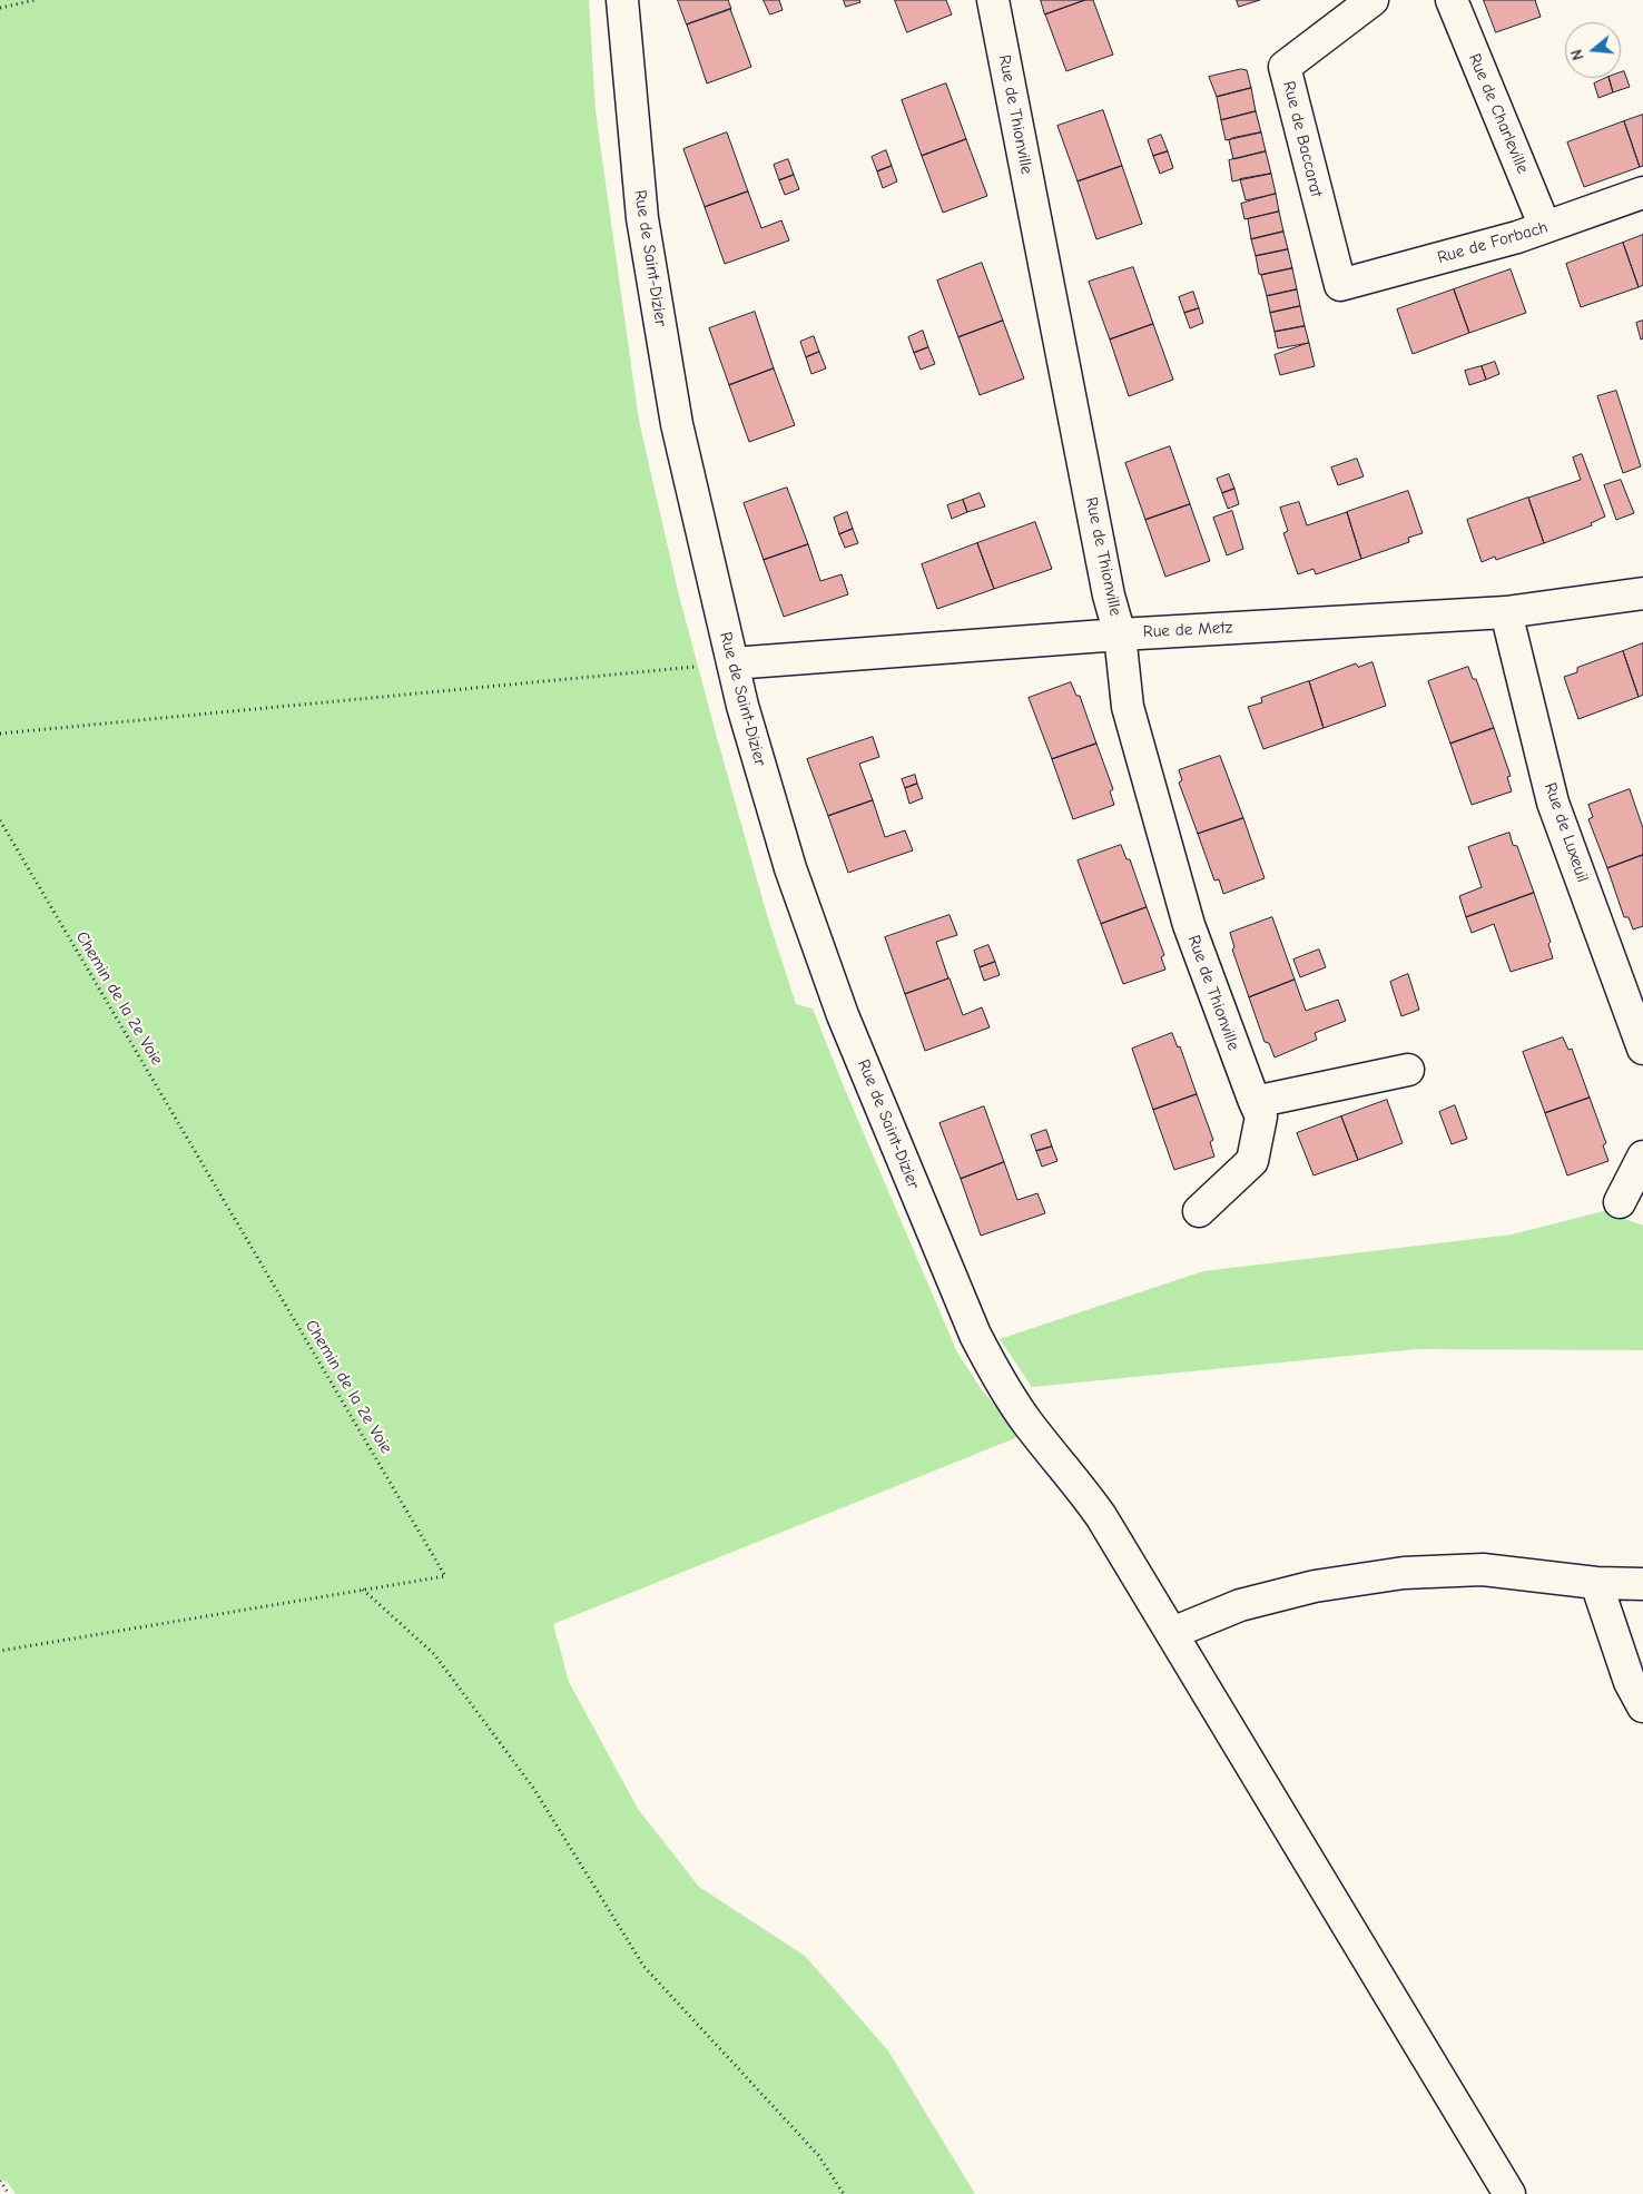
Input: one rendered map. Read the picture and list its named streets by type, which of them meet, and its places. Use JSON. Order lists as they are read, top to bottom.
{
  "streets": {
    "street": [
      "Rue de Charleville",
      "Rue de Thionville",
      "Rue de Baccarat",
      "Rue de Forbach",
      "Rue de Saint-Dizier",
      "Rue de Metz",
      "Rue de Luxeuil"
    ],
    "path": ["Chemin de la 2e Voie"]
  },
  "crossings": [
    ["Rue de Charleville", "Rue de Forbach"],
    ["Rue de Thionville", "Rue de Metz"],
    ["Rue de Baccarat", "Rue de Forbach"],
    ["Rue de Saint-Dizier", "Rue de Metz"],
    ["Rue de Metz", "Rue de Luxeuil"]
  ],
  "north": "left"
}
